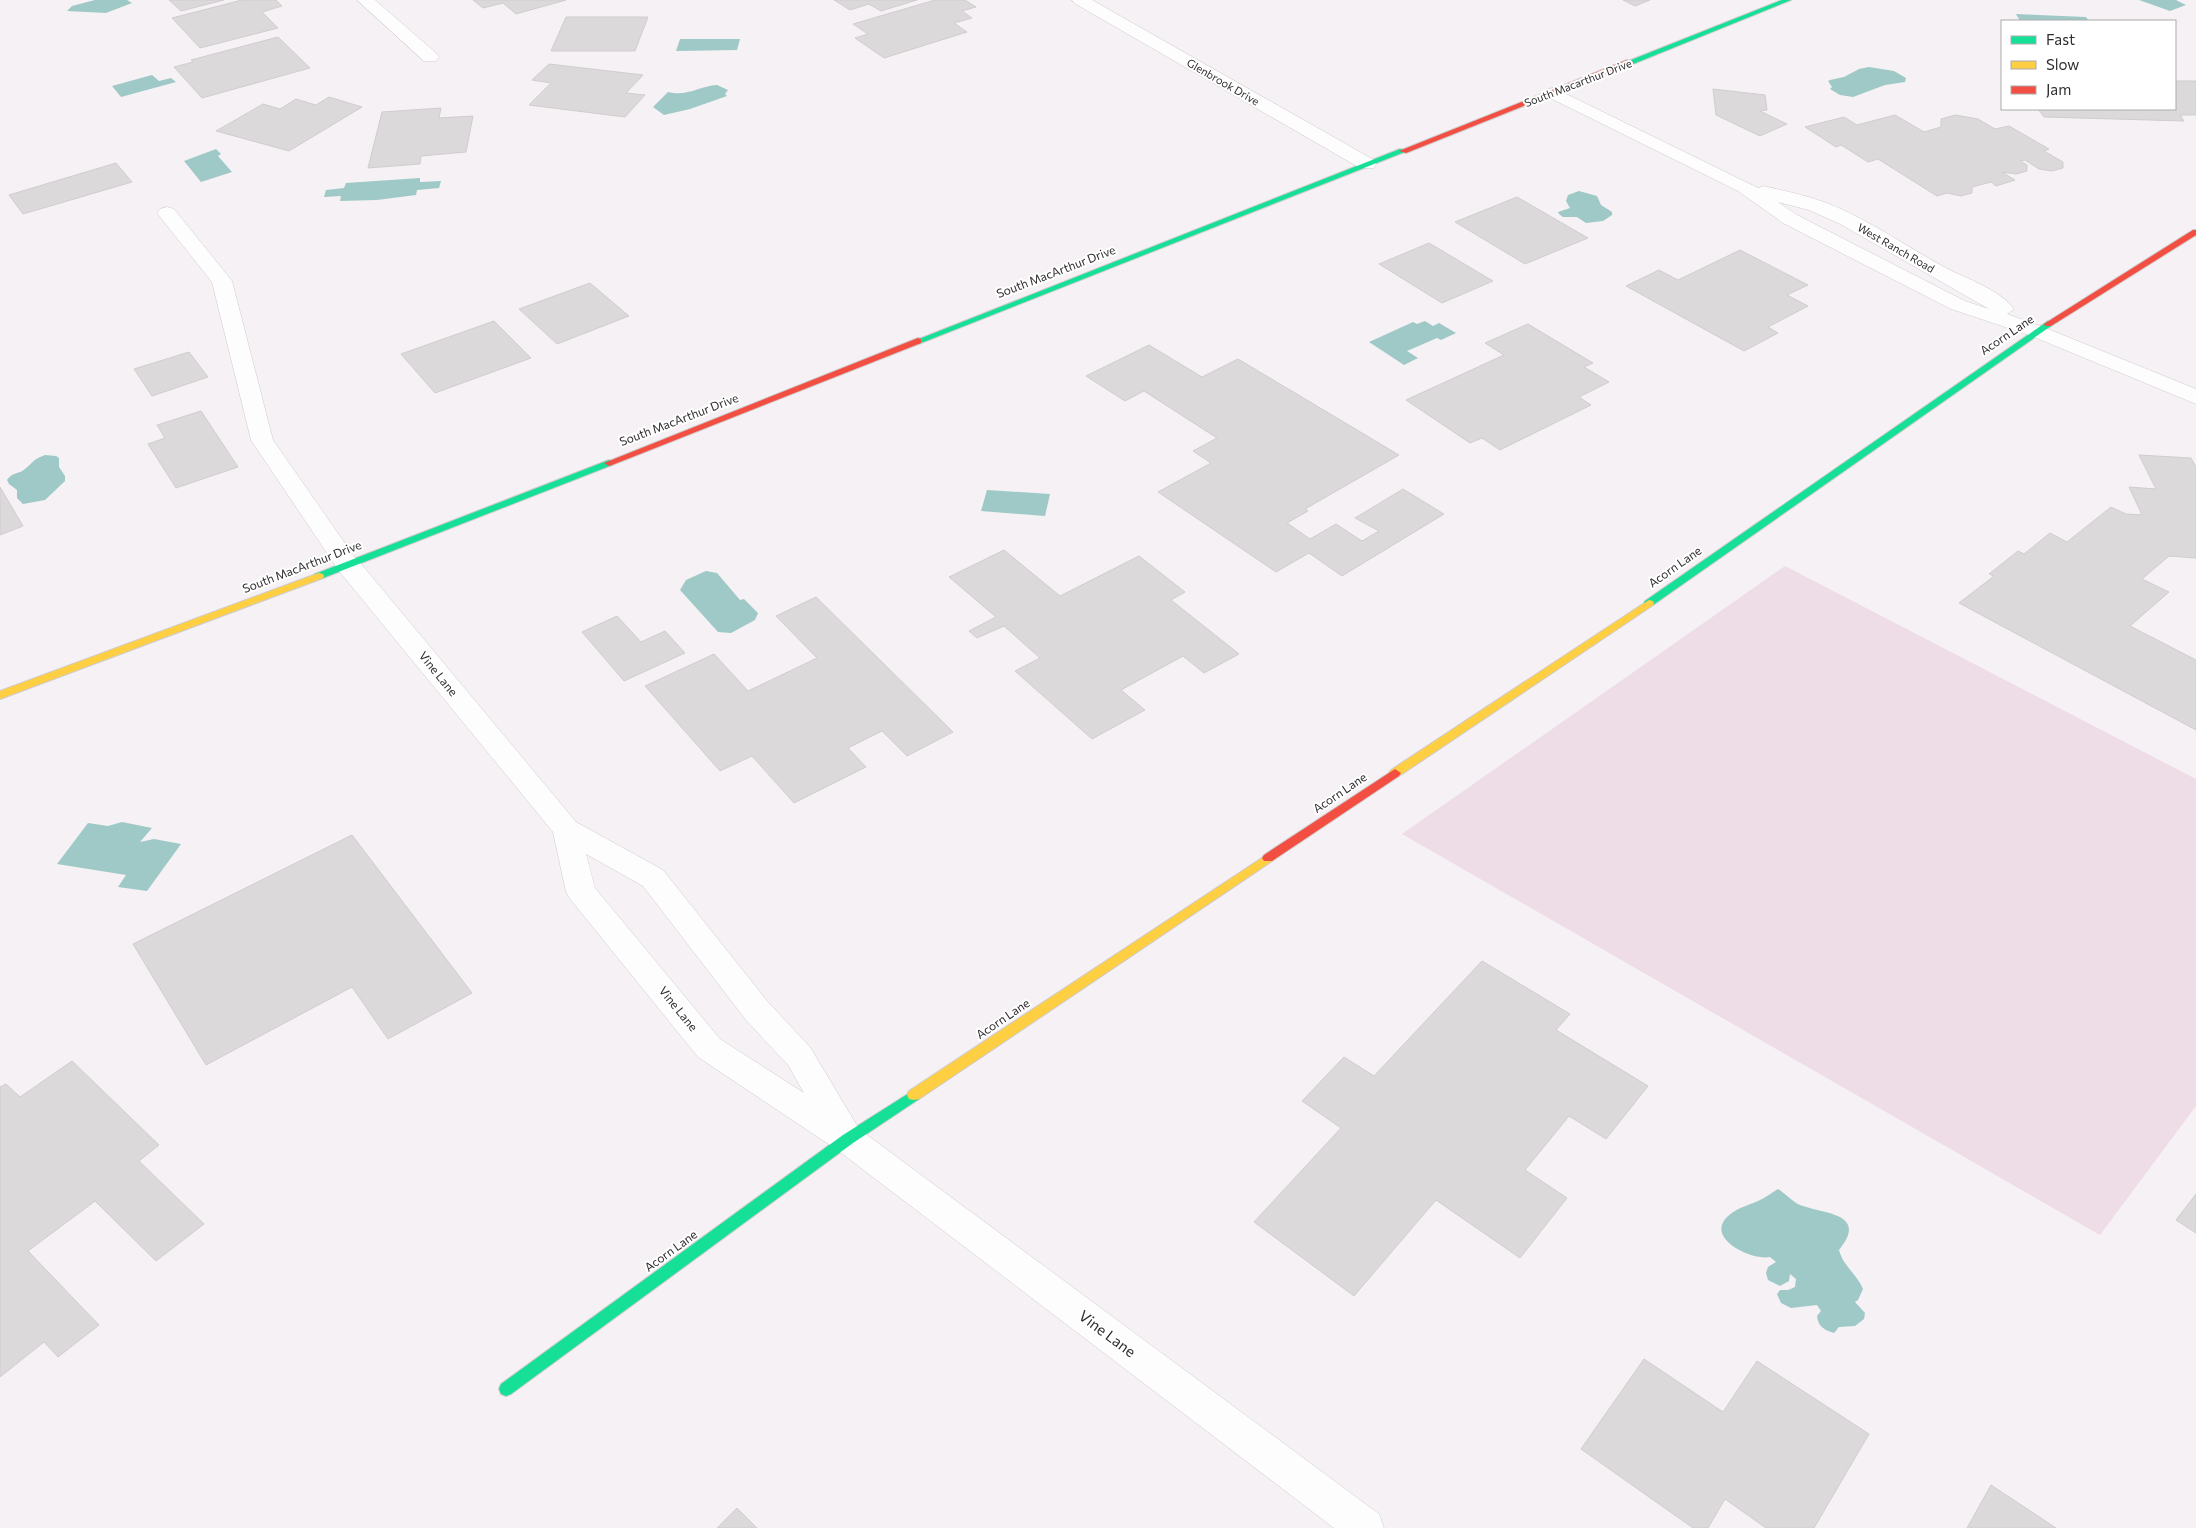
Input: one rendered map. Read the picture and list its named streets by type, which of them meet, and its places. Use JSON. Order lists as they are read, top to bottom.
{
  "streets": {
    "street": [
      "Glenbrook Drive",
      "South Macarthur Drive",
      "West Ranch Road",
      "South MacArthur Drive",
      "Acorn Lane",
      "Vine Lane"
    ]
  },
  "crossings": [
    ["Glenbrook Drive", "South Macarthur Drive"],
    ["Glenbrook Drive", "South MacArthur Drive"],
    ["South Macarthur Drive", "West Ranch Road"],
    ["South Macarthur Drive", "South MacArthur Drive"],
    ["West Ranch Road", "Acorn Lane"],
    ["South MacArthur Drive", "Vine Lane"],
    ["Acorn Lane", "Vine Lane"]
  ],
  "legend": ["Fast", "Slow", "Jam"]
}
